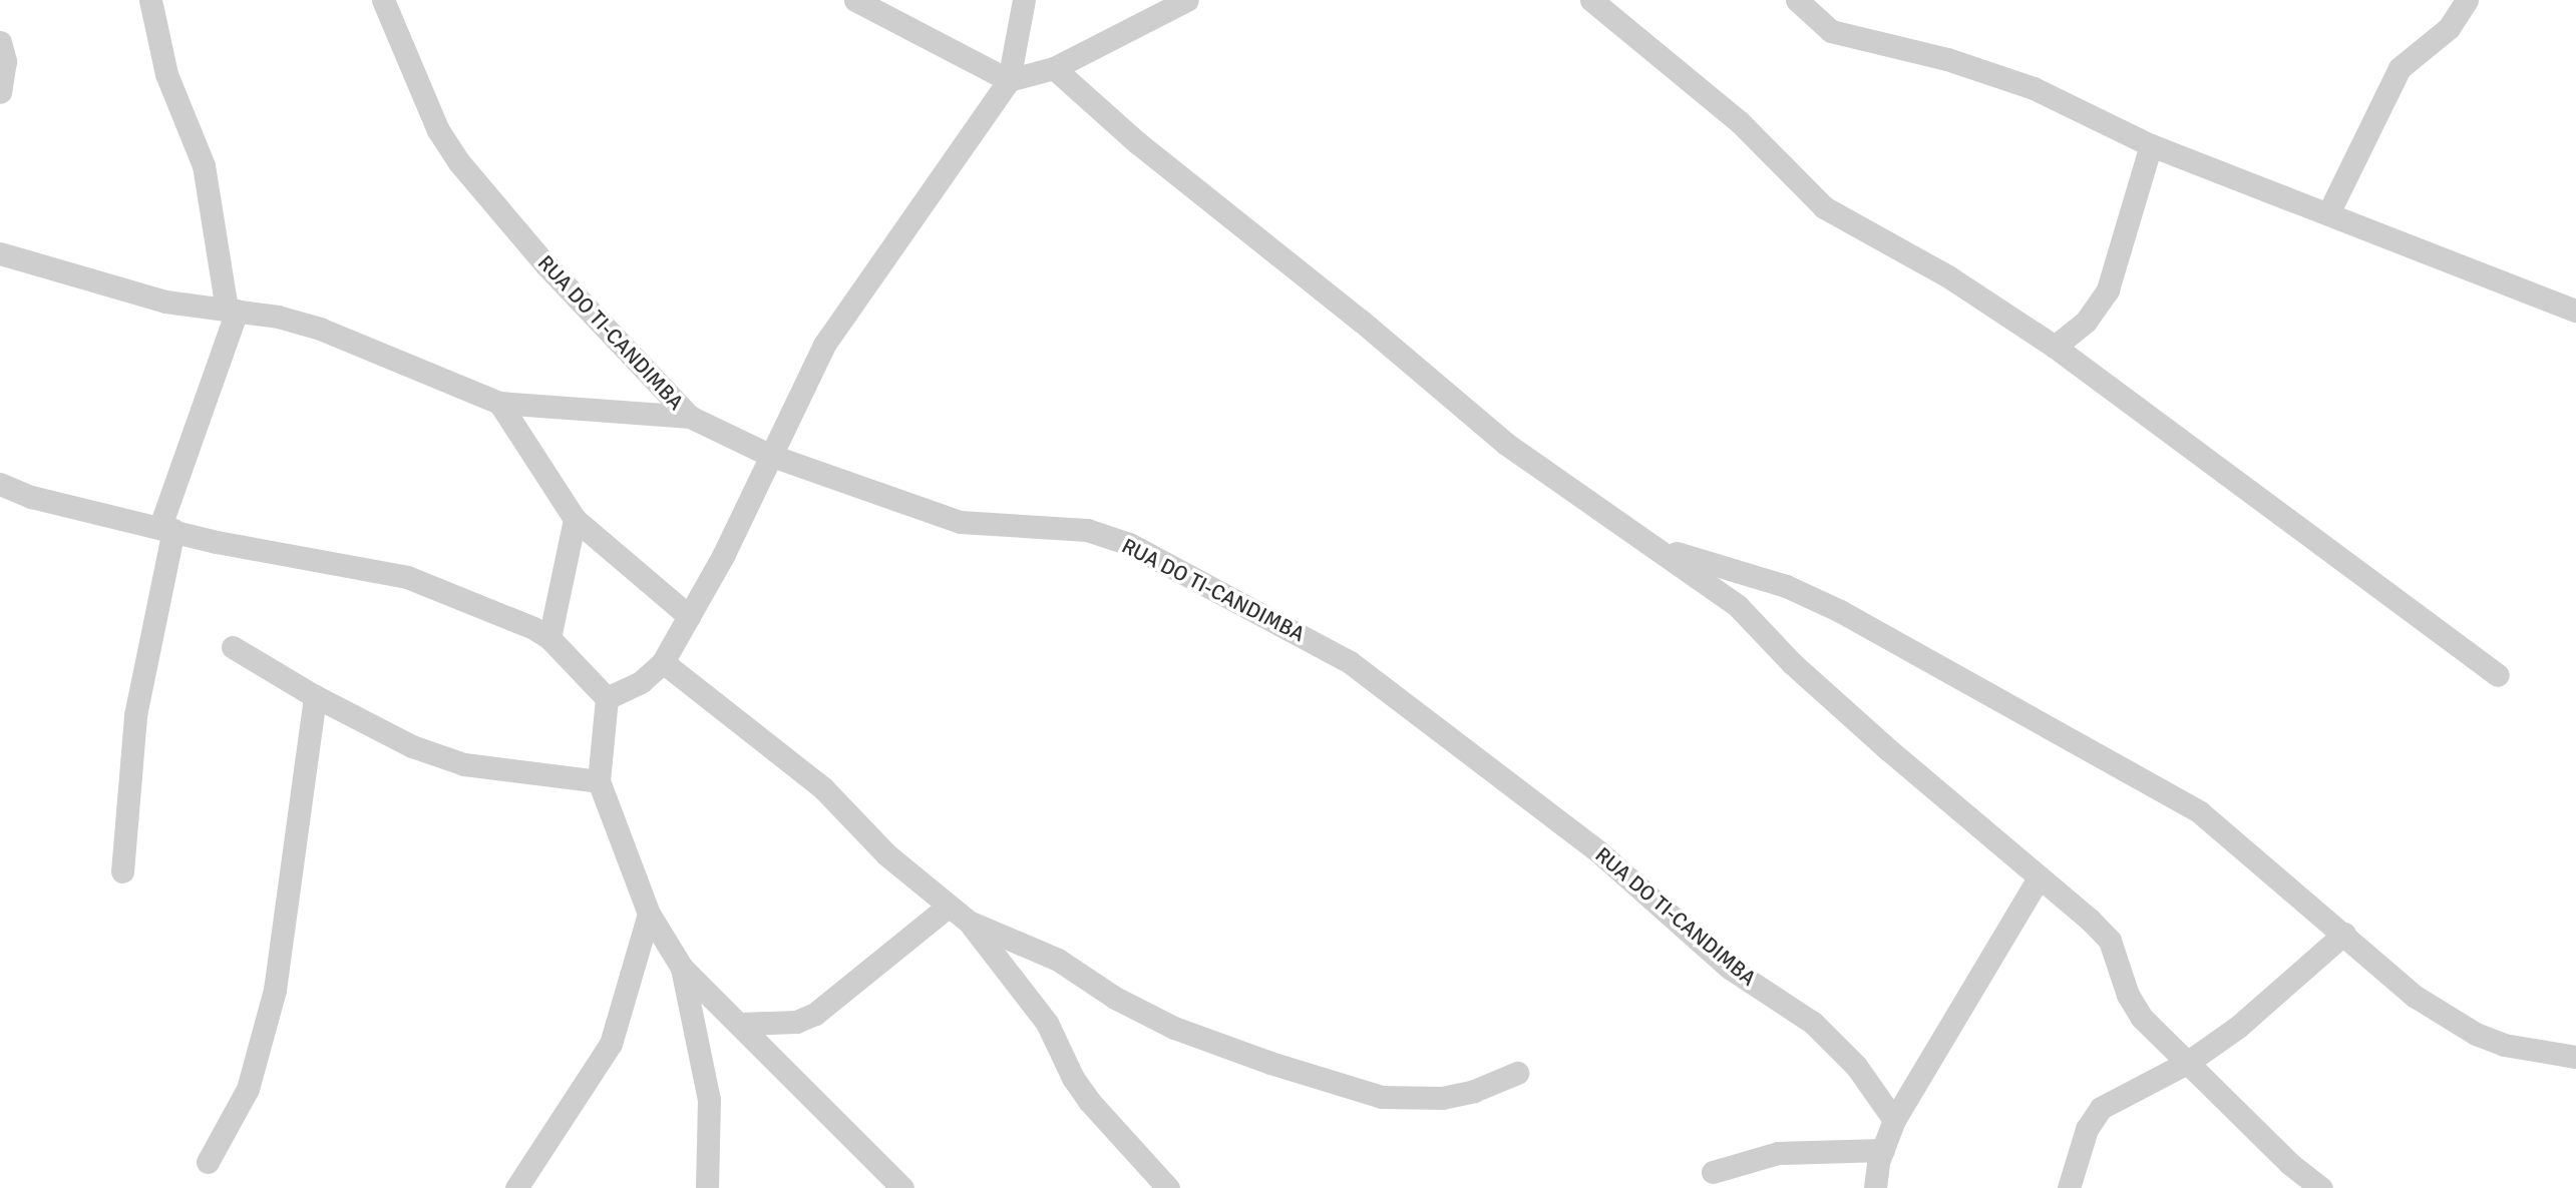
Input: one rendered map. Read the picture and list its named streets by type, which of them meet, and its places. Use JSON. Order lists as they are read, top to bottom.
{
  "streets": {
    "street": ["RUA DO TI-CANDIMBA"]
  }
}
